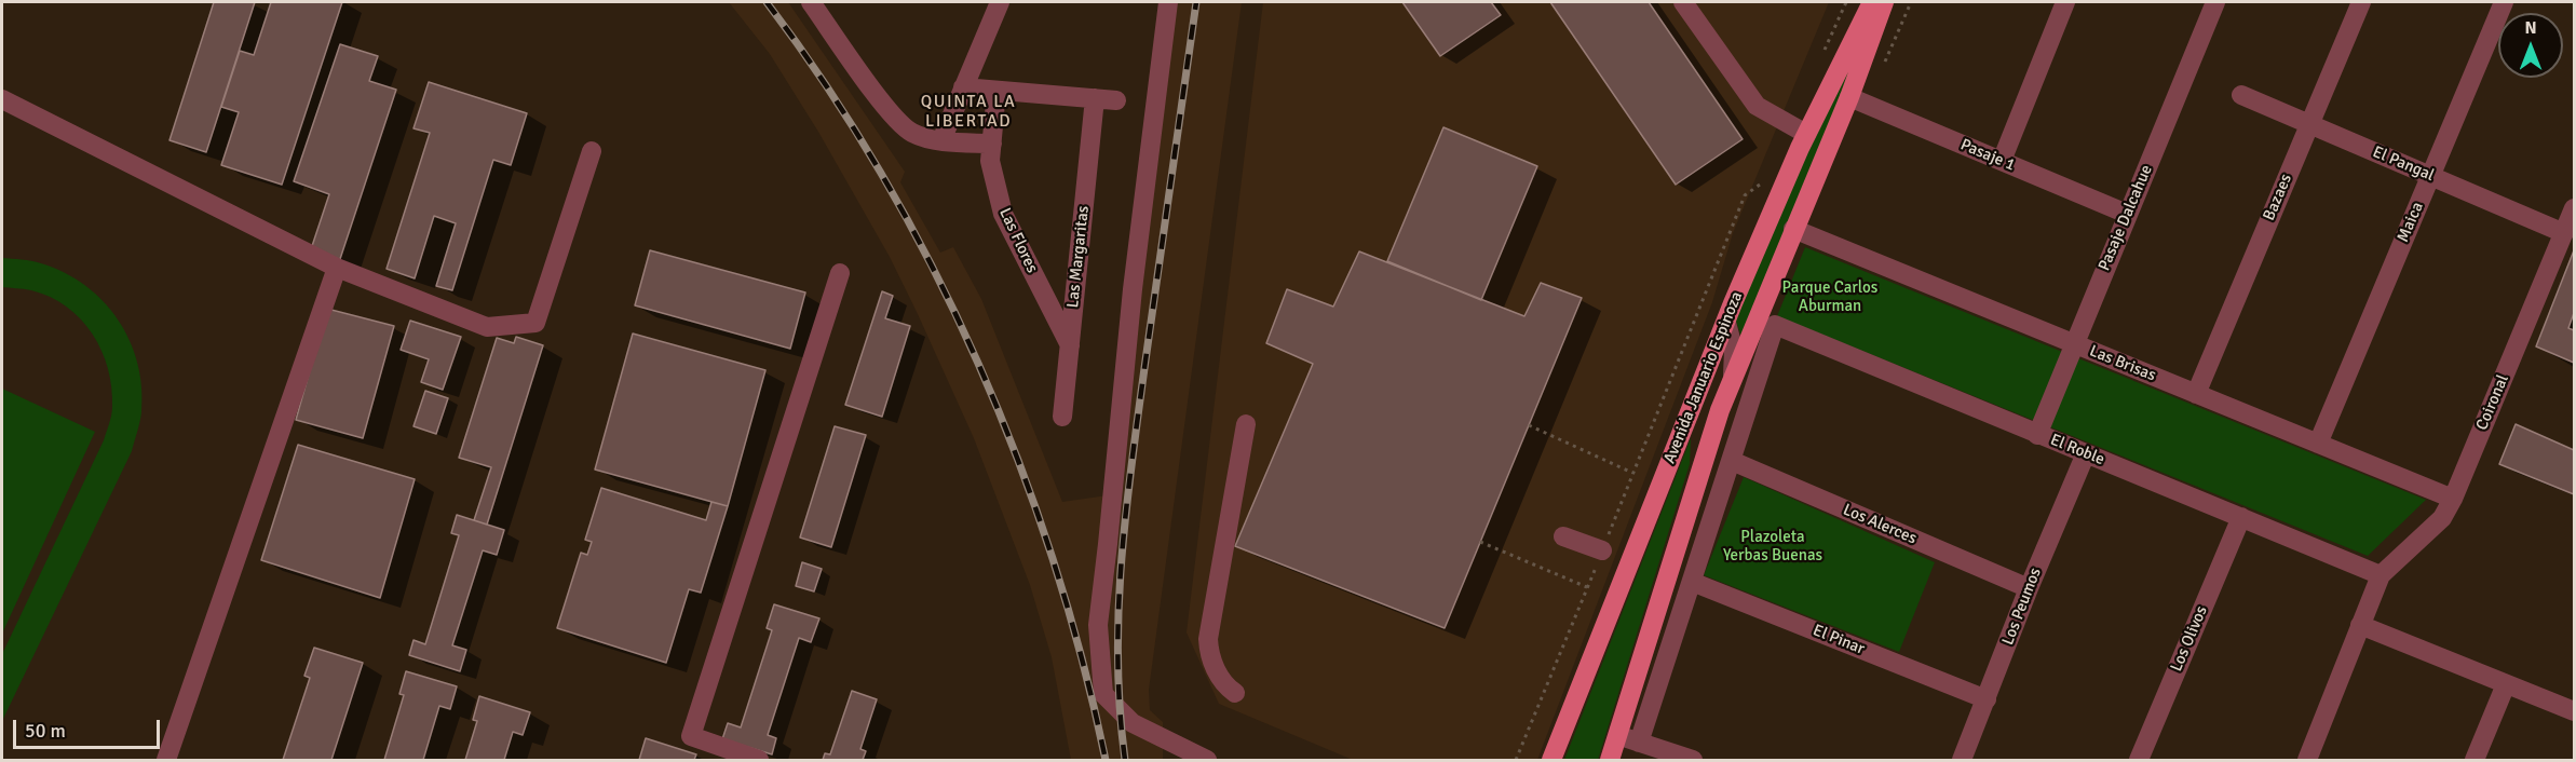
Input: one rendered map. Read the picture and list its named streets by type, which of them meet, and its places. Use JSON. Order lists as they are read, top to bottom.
{
  "streets": {
    "main road": ["Avenida Januario Espinoza"],
    "street": [
      "Pasaje 1",
      "El Pangal",
      "Bazaes",
      "Pasaje Dalcahue",
      "Maica",
      "Las Flores",
      "Las Margaritas",
      "Las Brisas",
      "Coironal",
      "El Roble",
      "Los Alerces",
      "Los Peumos",
      "Los Olivos",
      "El Pinar"
    ]
  },
  "crossings": [
    ["Pasaje 1", "Pasaje Dalcahue"],
    ["Pasaje 1", "Avenida Januario Espinoza"],
    ["El Pangal", "Bazaes"],
    ["El Pangal", "Maica"],
    ["El Pangal", "Coironal"],
    ["Bazaes", "Las Brisas"],
    ["Pasaje Dalcahue", "Las Brisas"],
    ["Pasaje Dalcahue", "El Roble"],
    ["Maica", "Las Brisas"],
    ["Las Flores", "Las Margaritas"],
    ["Las Brisas", "Avenida Januario Espinoza"],
    ["Las Brisas", "Coironal"],
    ["Coironal", "El Roble"],
    ["El Roble", "Los Alerces"],
    ["El Roble", "Los Peumos"],
    ["El Roble", "Los Olivos"],
    ["Los Alerces", "Los Peumos"],
    ["Los Peumos", "El Pinar"]
  ],
  "districts": ["QUINTA LA LIBERTAD"],
  "parks": ["Parque Carlos Aburman", "Plazoleta Yerbas Buenas"],
  "scale_bar": "50 m",
  "north": "top"
}
